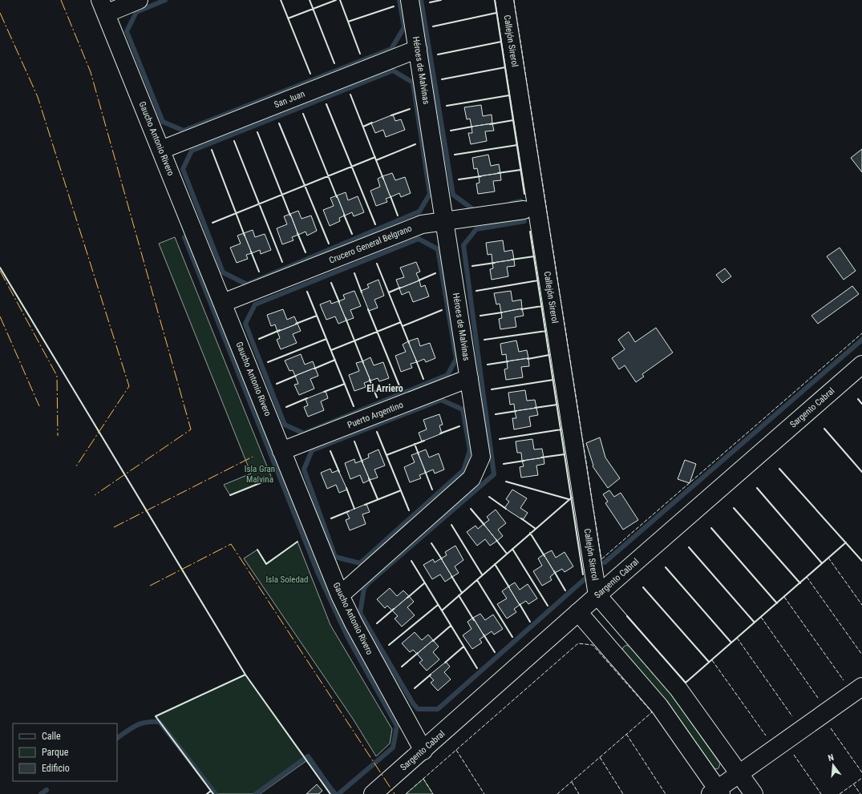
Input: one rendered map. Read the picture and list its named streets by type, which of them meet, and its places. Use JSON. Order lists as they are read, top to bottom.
{
  "streets": {
    "street": [
      "Callejón Sirerol",
      "Héroes de Malvinas",
      "San Juan",
      "Gaucho Antonio Rivero",
      "Crucero General Belgrano",
      "Sargento Cabral",
      "Puerto Argentino"
    ]
  },
  "crossings": [
    ["Callejón Sirerol", "Sargento Cabral"],
    ["Héroes de Malvinas", "San Juan"],
    ["Héroes de Malvinas", "Gaucho Antonio Rivero"],
    ["Héroes de Malvinas", "Crucero General Belgrano"],
    ["Héroes de Malvinas", "Puerto Argentino"],
    ["San Juan", "Gaucho Antonio Rivero"],
    ["Gaucho Antonio Rivero", "Crucero General Belgrano"],
    ["Gaucho Antonio Rivero", "Sargento Cabral"],
    ["Gaucho Antonio Rivero", "Puerto Argentino"]
  ],
  "districts": ["El Arriero"],
  "parks": ["Isla Gran Malvina", "Isla Soledad"],
  "legend": ["Calle", "Parque", "Edificio"],
  "north": "top"
}
